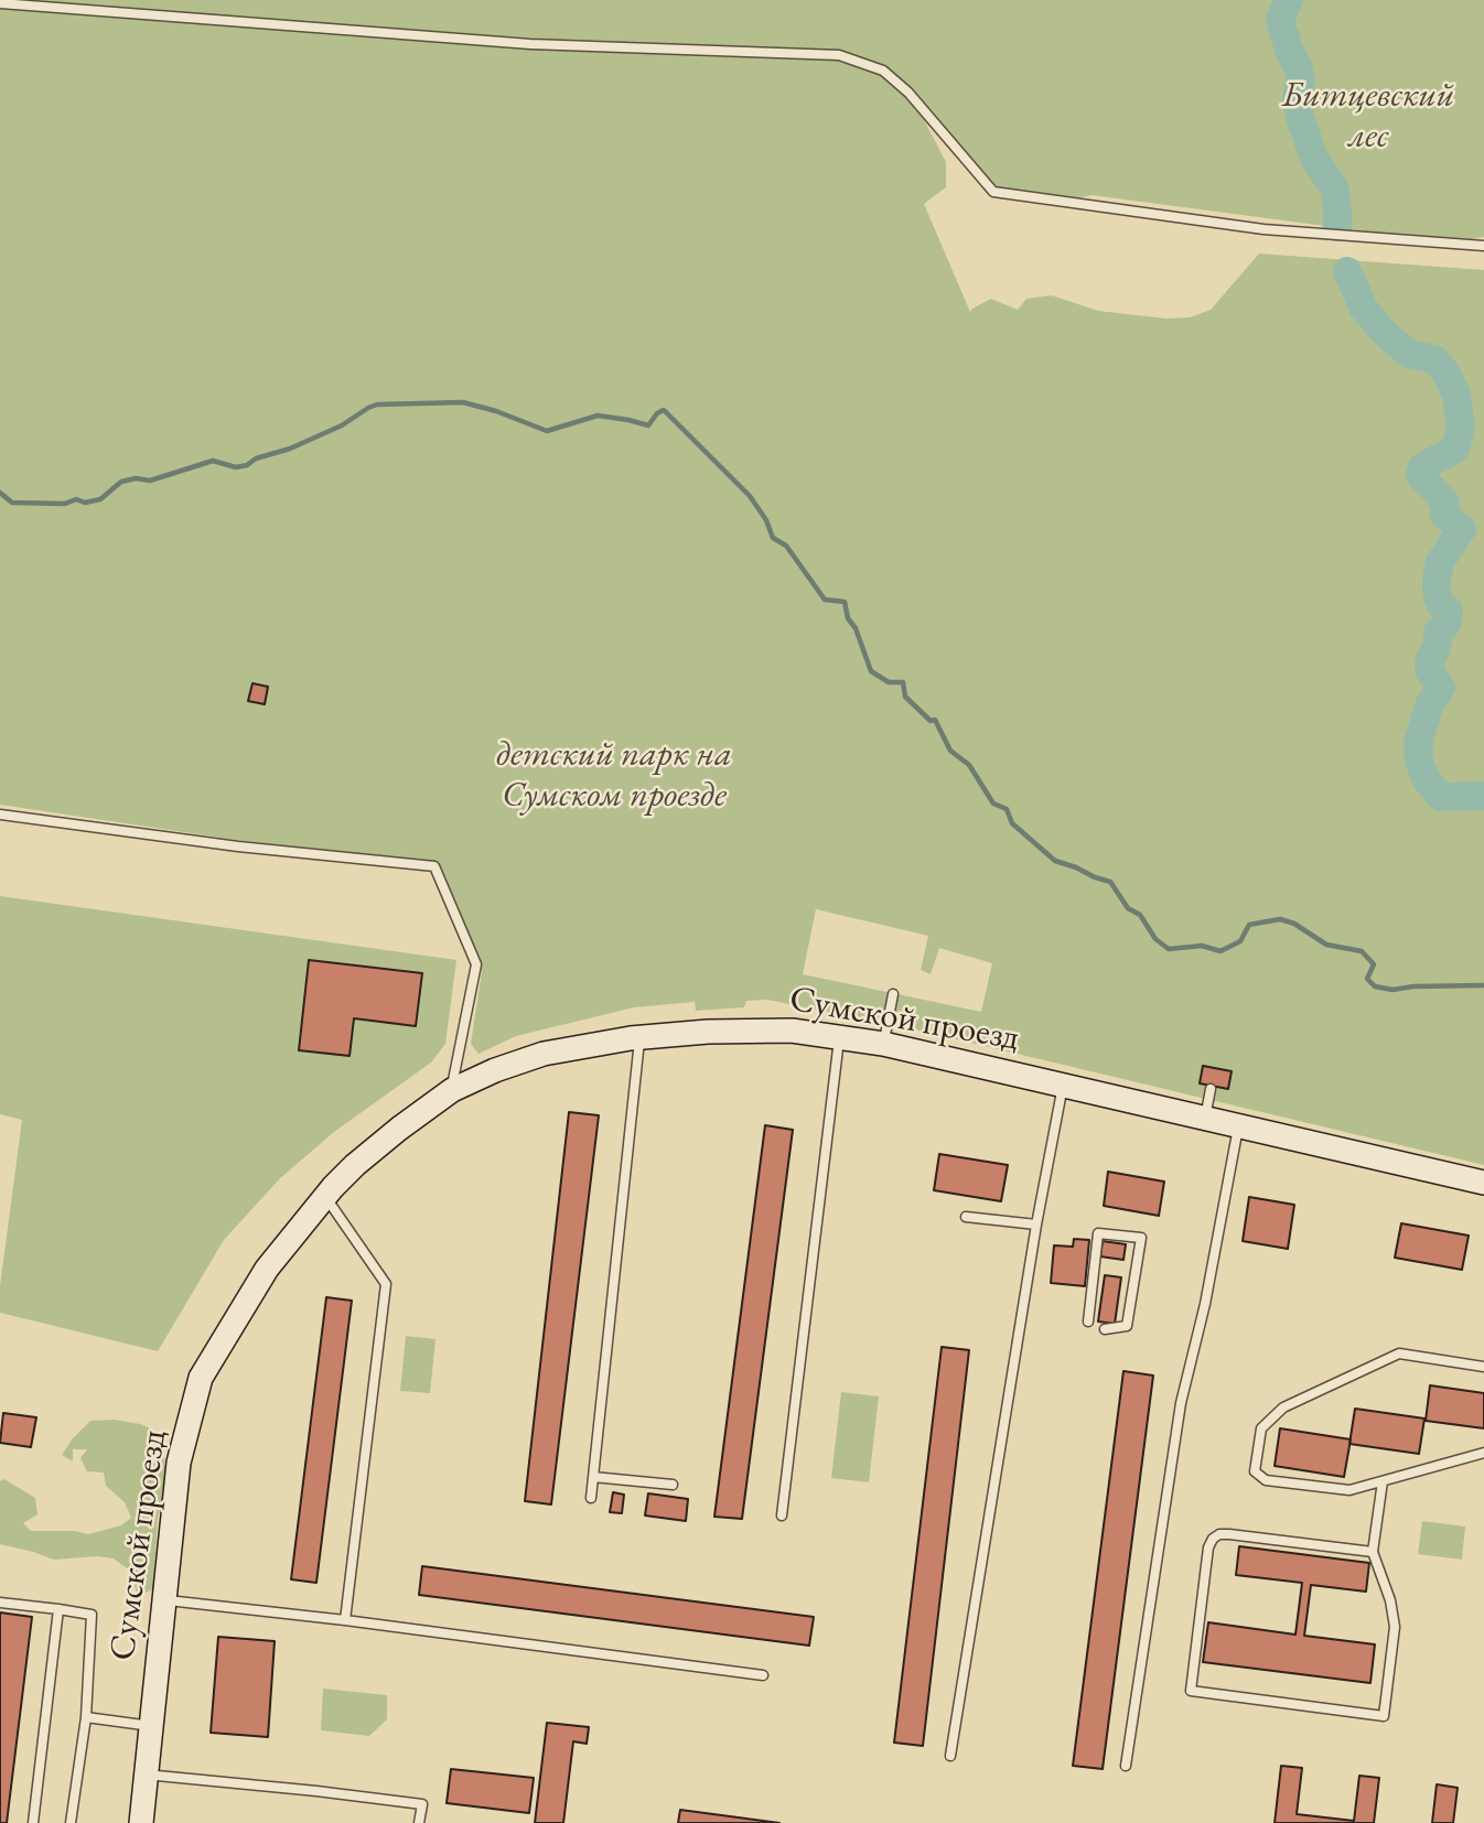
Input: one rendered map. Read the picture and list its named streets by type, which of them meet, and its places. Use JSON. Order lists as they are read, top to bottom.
{
  "streets": {
    "street": ["Сумской проезд"]
  },
  "parks": ["Битцевский лес", "детский парк на Сумском проезде"]
}
